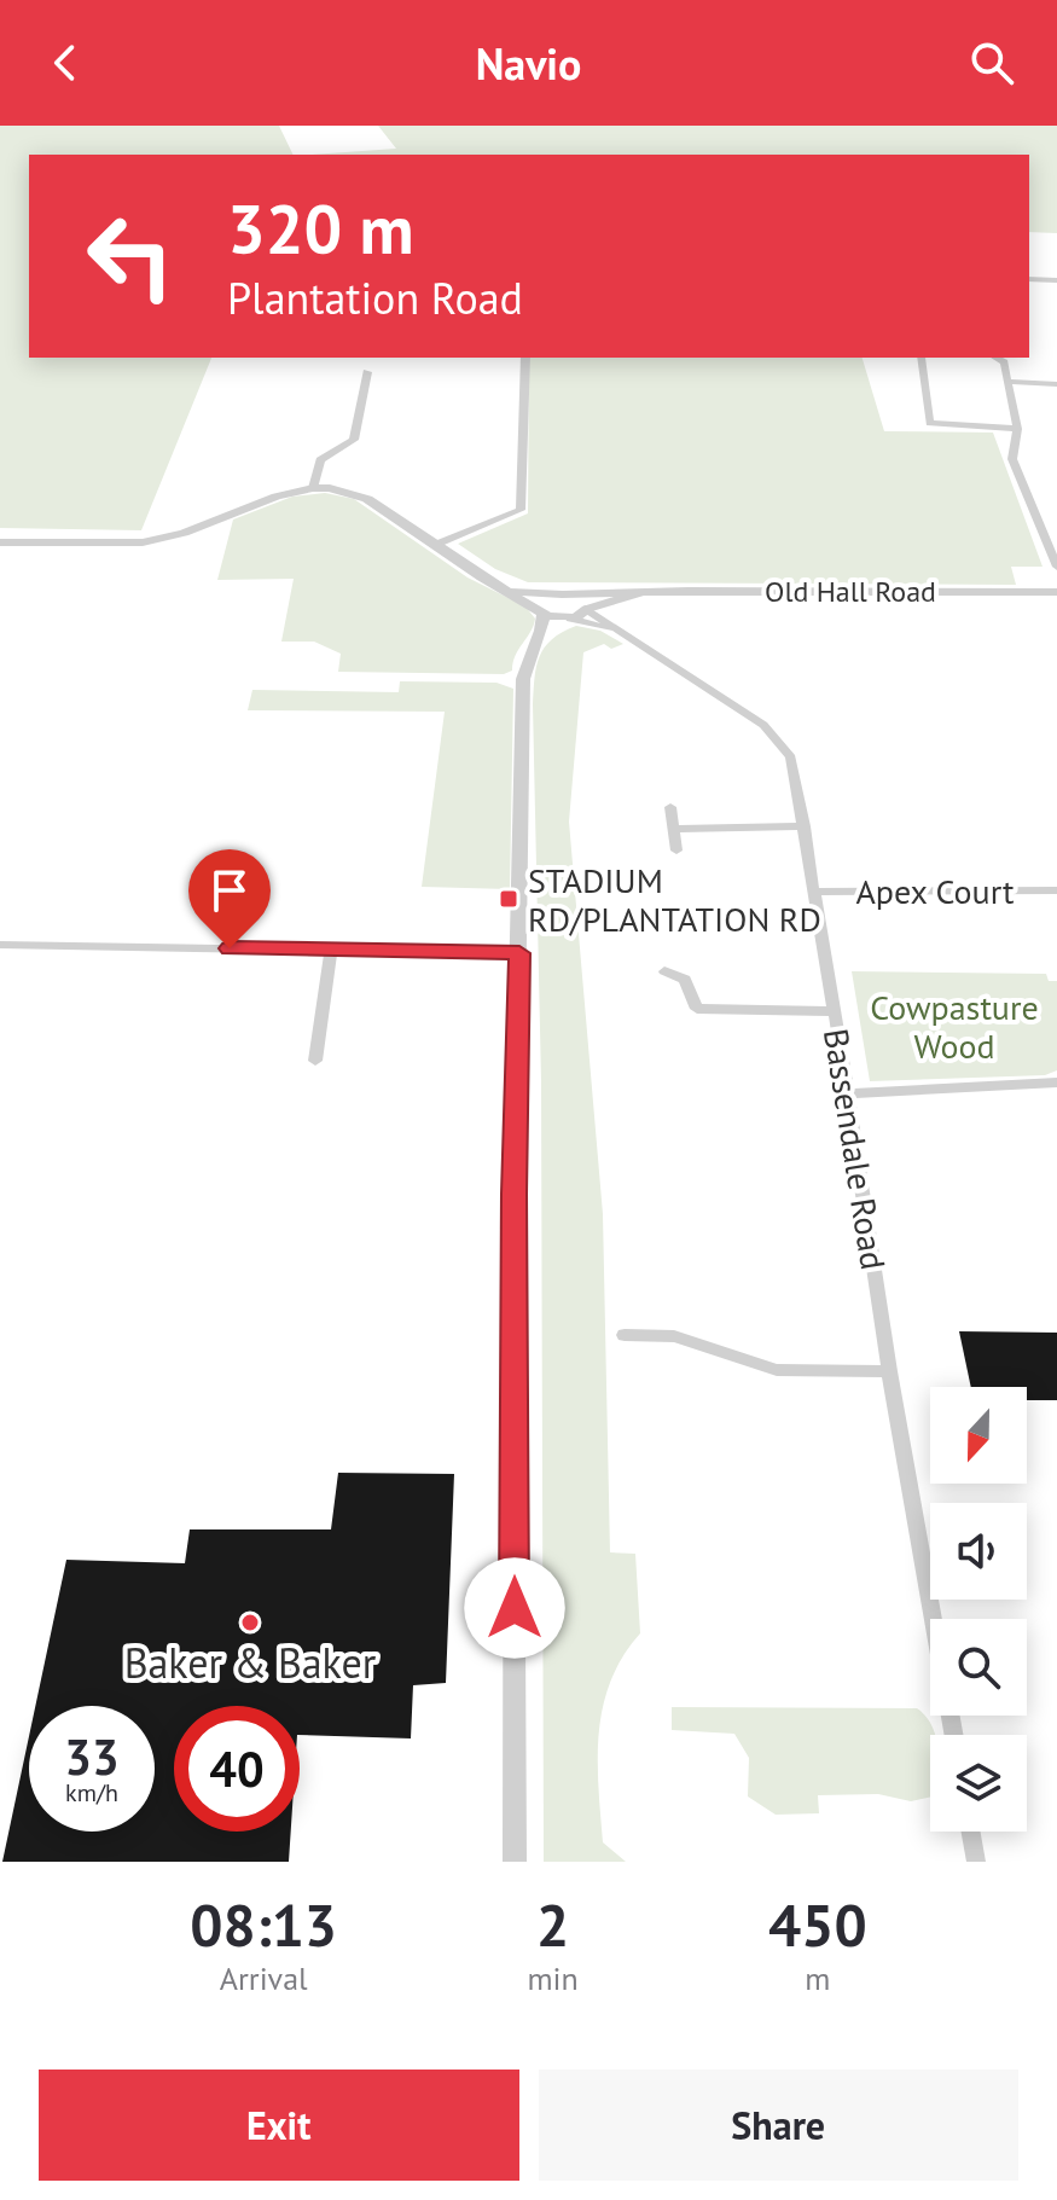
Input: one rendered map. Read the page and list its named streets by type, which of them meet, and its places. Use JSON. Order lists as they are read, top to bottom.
{
  "streets": {
    "street": ["Old Hall Road", "Apex Court", "Bassendale Road"]
  },
  "crossings": [
    ["Old Hall Road", "Bassendale Road"],
    ["Apex Court", "Bassendale Road"]
  ],
  "parks": ["Cowpasture Wood"],
  "places": {
    "transit": ["STADIUM RD/PLANTATION RD"],
    "other": ["Baker & Baker"]
  },
  "north": "bottom",
  "page": {
    "header": "Navio",
    "turn": ["320 m", "Plantation Road"],
    "speed": "33 km/h",
    "limit": "40",
    "eta": [
      "08:13",
      "Arrival",
      "2",
      "min",
      "450",
      "m"
    ],
    "buttons": ["Exit", "Share"]
  }
}
